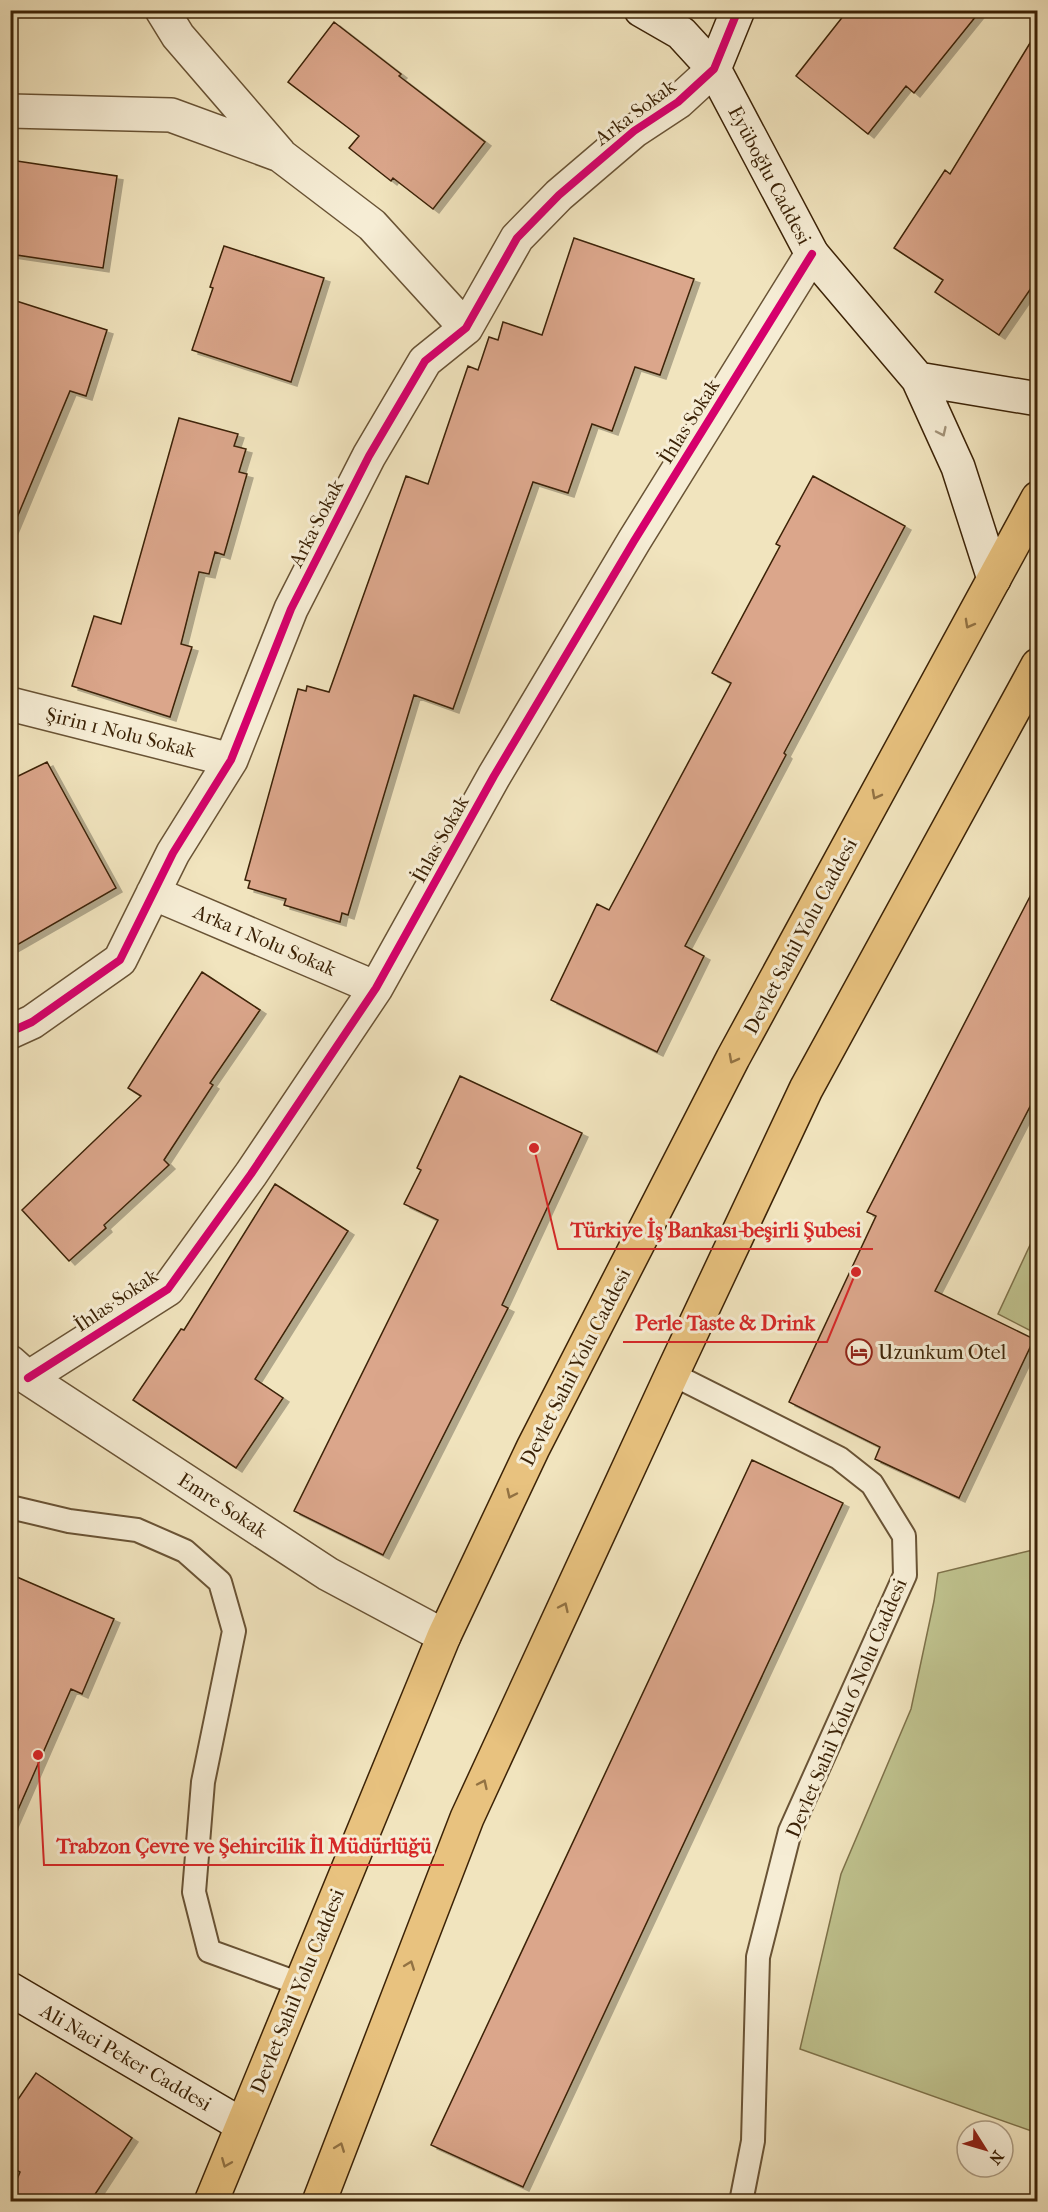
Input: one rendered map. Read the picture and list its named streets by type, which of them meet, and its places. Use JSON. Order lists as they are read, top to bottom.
{
  "streets": {
    "main road": ["Devlet Sahil Yolu Caddesi"],
    "street": [
      "Arka Sokak",
      "Eyüboğlu Caddesi",
      "İhlas Sokak",
      "Şirin 1 Nolu Sokak",
      "Arka 1 Nolu Sokak",
      "Emre Sokak",
      "Ali Naci Peker Caddesi"
    ],
    "lane": ["Devlet Sahil Yolu 6 Nolu Caddesi"]
  },
  "crossings": [
    ["Arka Sokak", "Eyüboğlu Caddesi"],
    ["Arka Sokak", "Şirin 1 Nolu Sokak"],
    ["Arka Sokak", "Arka 1 Nolu Sokak"],
    ["Eyüboğlu Caddesi", "İhlas Sokak"],
    ["Eyüboğlu Caddesi", "Devlet Sahil Yolu Caddesi"],
    ["İhlas Sokak", "Arka 1 Nolu Sokak"],
    ["İhlas Sokak", "Emre Sokak"],
    ["Devlet Sahil Yolu Caddesi", "Emre Sokak"],
    ["Devlet Sahil Yolu Caddesi", "Ali Naci Peker Caddesi"]
  ],
  "places": {
    "other": ["Türkiye İş Bankası-beşirli Şubesi", "Perle Taste & Drink", "Trabzon Çevre ve Şehircilik İl Müdürlüğü"],
    "hotel": ["Uzunkum Otel"]
  },
  "north": "bottom right"
}
